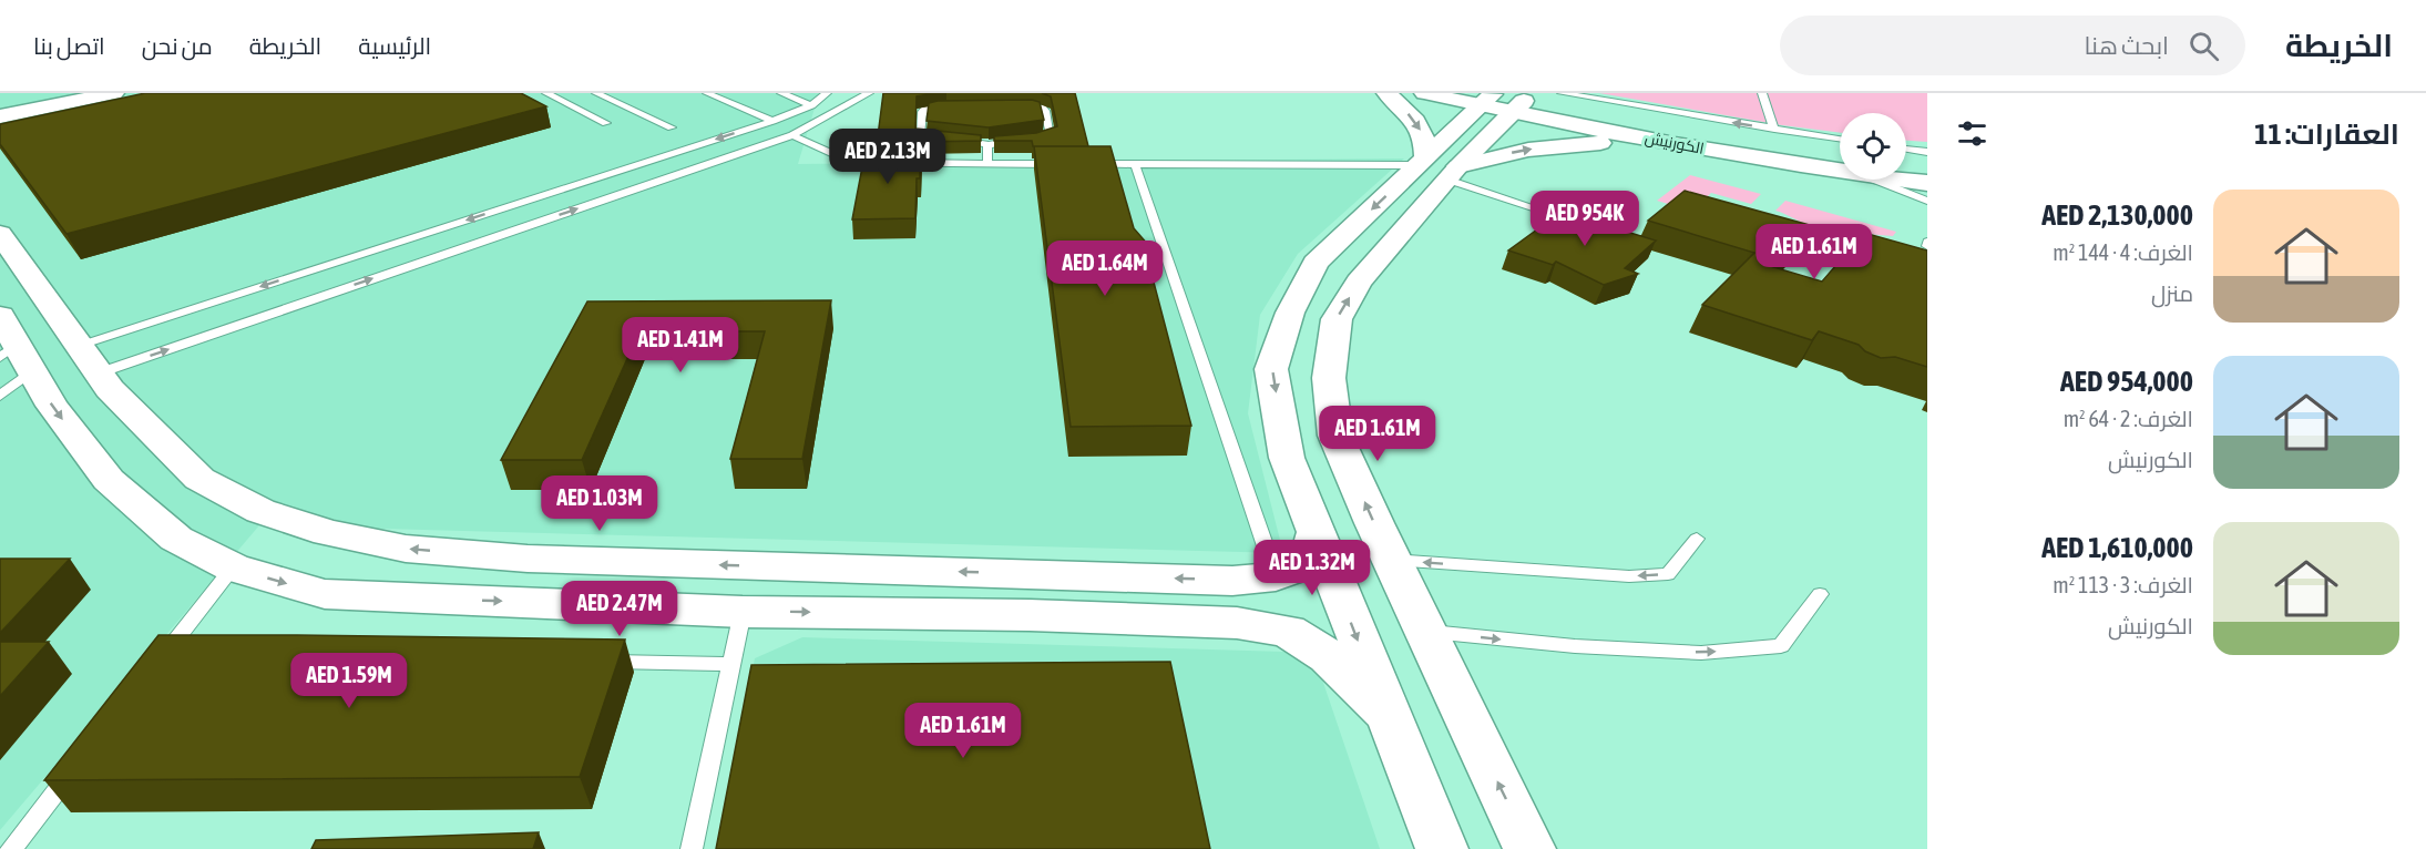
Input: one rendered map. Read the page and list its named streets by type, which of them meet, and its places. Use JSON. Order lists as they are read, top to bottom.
{
  "streets": {
    "street": ["الكورنيش"]
  },
  "page": {
    "header": "الخريطة",
    "search": "ابحث هنا",
    "nav": [
      "الرئيسية",
      "الخريطة",
      "من نحن",
      "اتصل بنا"
    ],
    "heading": "العقارات: 11",
    "price": [
      "AED 2.13M",
      "AED 954K",
      "AED 1.61M",
      "AED 1.64M",
      "AED 1.41M",
      "AED 1.61M",
      "AED 1.03M",
      "AED 1.32M",
      "AED 2.47M",
      "AED 1.59M",
      "AED 1.61M"
    ],
    "list": [
      {
        "name": "AED 2,130,000",
        "note": "الغرف: 4 · 144 m² · منزل"
      },
      {
        "name": "AED 954,000",
        "note": "الغرف: 2 · 64 m² · الكورنيش"
      },
      {
        "name": "AED 1,610,000",
        "note": "الغرف: 3 · 113 m² · الكورنيش"
      }
    ]
  }
}
